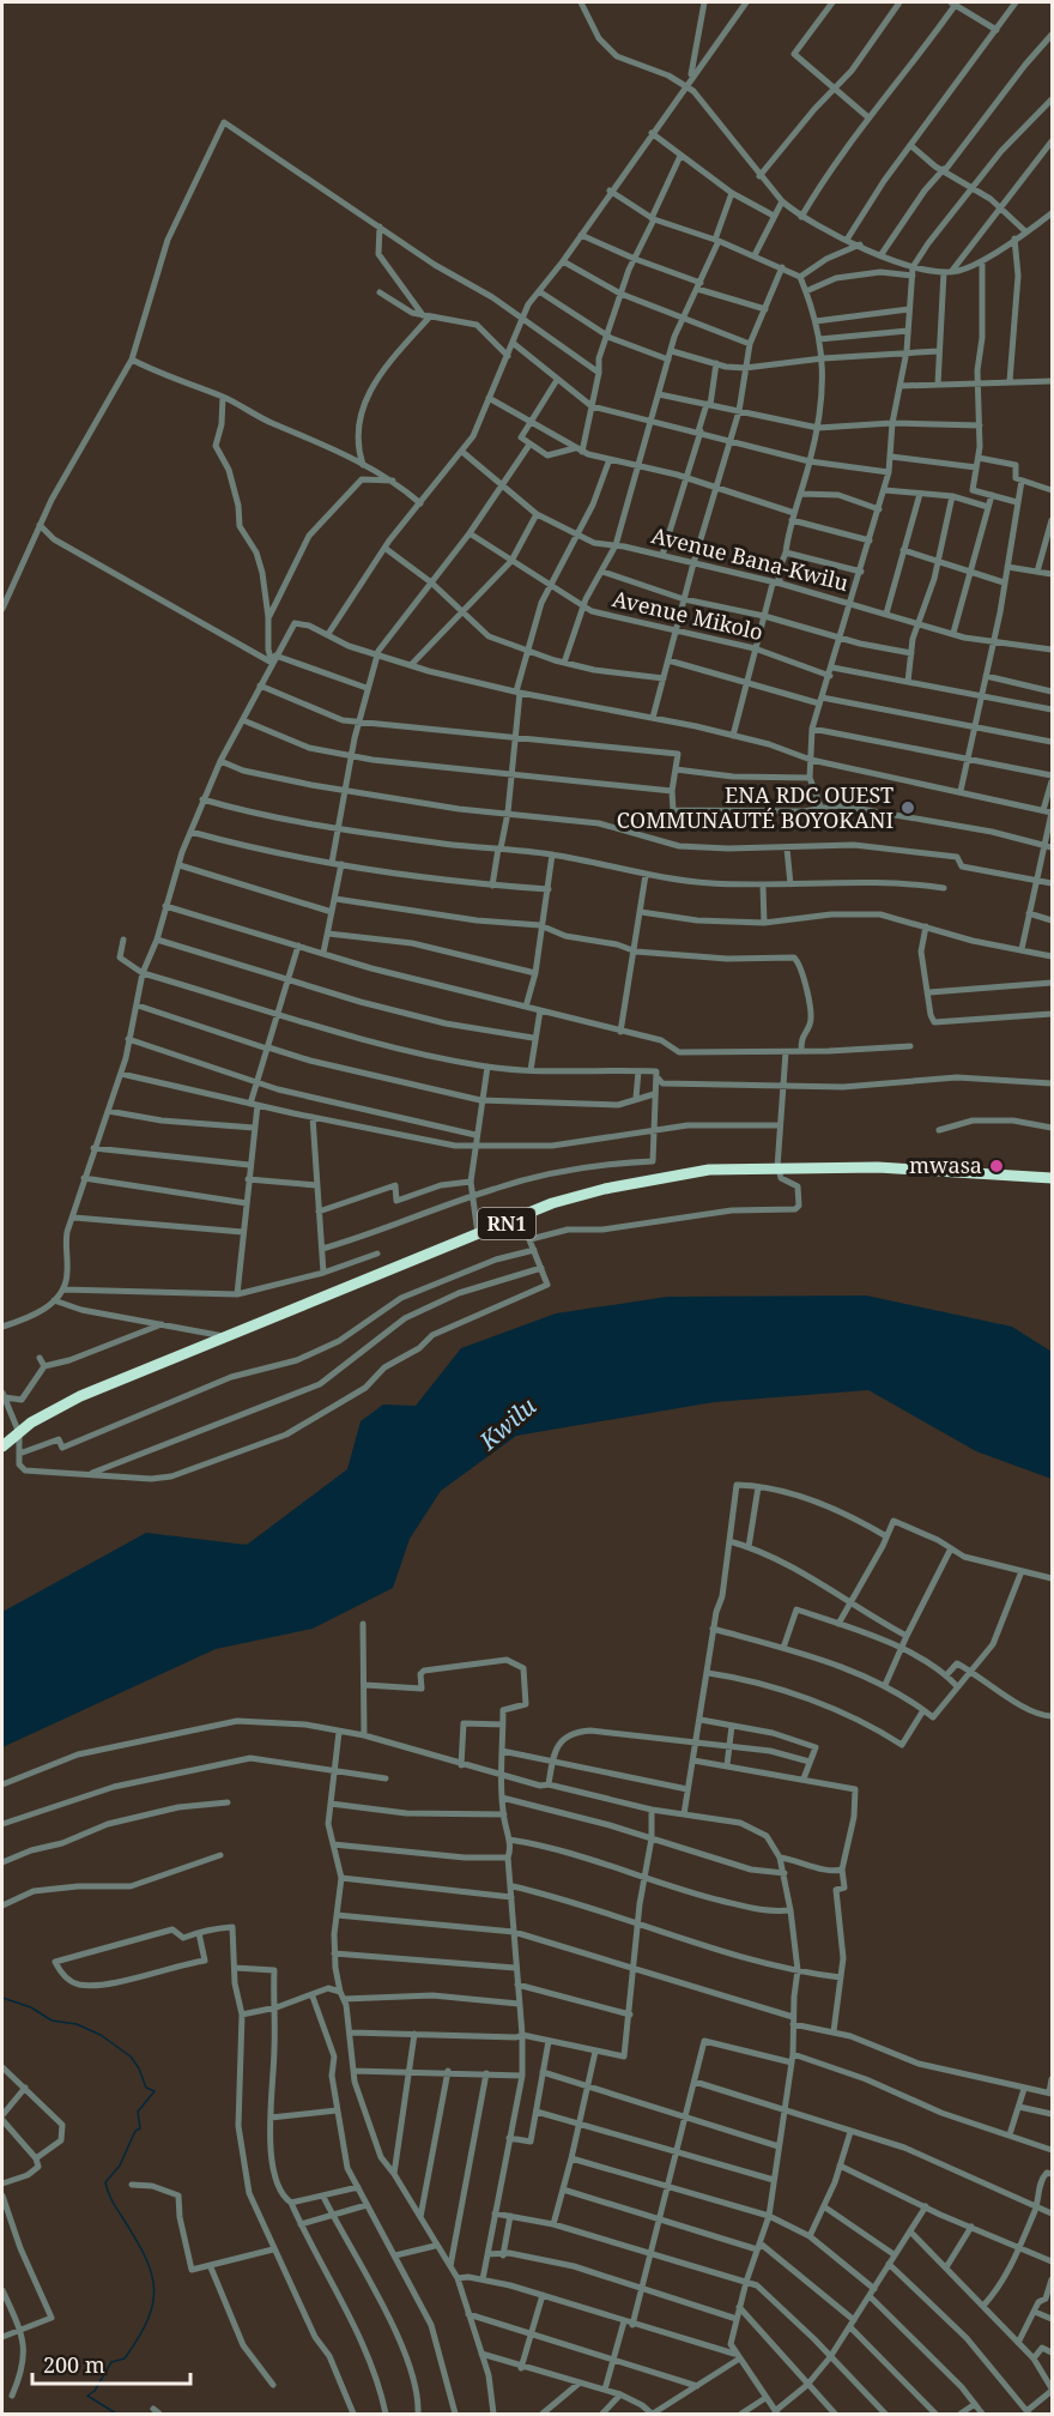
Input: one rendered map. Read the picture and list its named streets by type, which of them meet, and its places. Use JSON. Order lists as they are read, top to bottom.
{
  "streets": {
    "highway": ["RN1"],
    "street": ["Avenue Bana-Kwilu", "Avenue Mikolo"]
  },
  "water": ["Kwilu"],
  "places": ["ENA RDC OUEST COMMUNAUTÉ BOYOKANI", "mwasa"],
  "scale_bar": "200 m"
}
